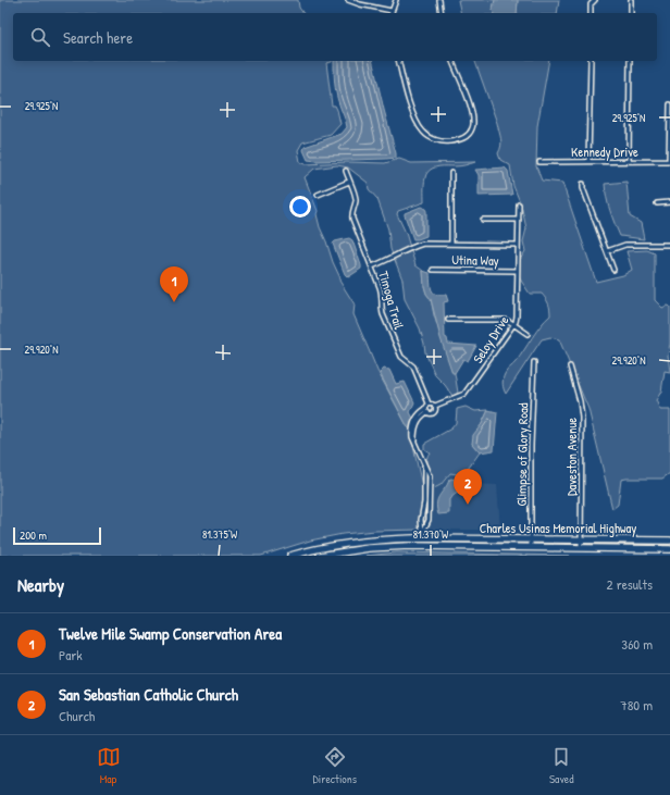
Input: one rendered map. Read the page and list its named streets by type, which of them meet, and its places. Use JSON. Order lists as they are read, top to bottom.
{
  "streets": {
    "highway": ["Charles Usinas Memorial Highway"],
    "street": [
      "Kennedy Drive",
      "Utina Way",
      "Timoga Trail",
      "Seloy Drive",
      "Glimpse of Glory Road",
      "Daveston Avenue"
    ]
  },
  "crossings": [
    ["Utina Way", "Seloy Drive"],
    ["Timoga Trail", "Seloy Drive"],
    ["Glimpse of Glory Road", "Charles Usinas Memorial Highway"],
    ["Daveston Avenue", "Charles Usinas Memorial Highway"]
  ],
  "scale_bar": "200 m",
  "page": {
    "search": "Search here",
    "pins": ["1", "2"],
    "scale": "200 m",
    "heading": ["Nearby", "2 results"],
    "list": [
      {
        "mark": "1",
        "name": "Twelve Mile Swamp Conservation Area",
        "note": "Park",
        "value": "360 m"
      },
      {
        "mark": "2",
        "name": "San Sebastian Catholic Church",
        "note": "Church",
        "value": "780 m"
      }
    ],
    "nav": ["Map", "Directions", "Saved"]
  },
  "coordinates": [
    "29.925°N",
    "29.920°N",
    "81.375°W",
    "81.370°W"
  ]
}
